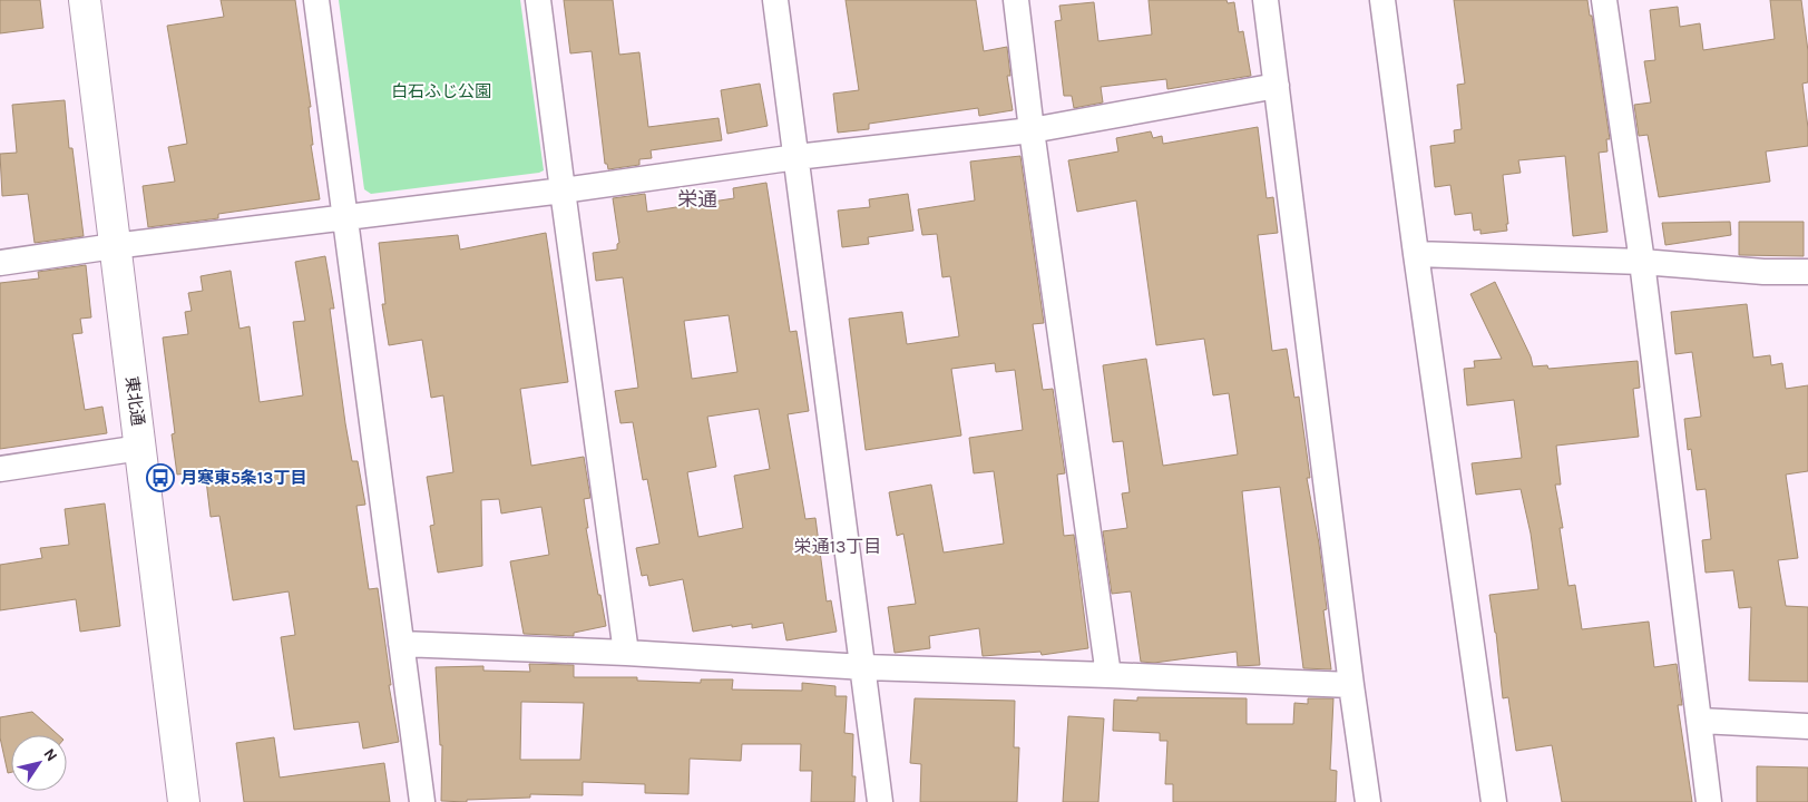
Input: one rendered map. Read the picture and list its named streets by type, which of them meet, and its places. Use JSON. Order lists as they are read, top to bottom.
{
  "streets": {
    "street": ["東北通"]
  },
  "districts": ["栄通", "栄通13丁目"],
  "parks": ["白石ふじ公園"],
  "places": {
    "bus stop": ["月寒東5条13丁目"]
  },
  "north": "top right"
}
